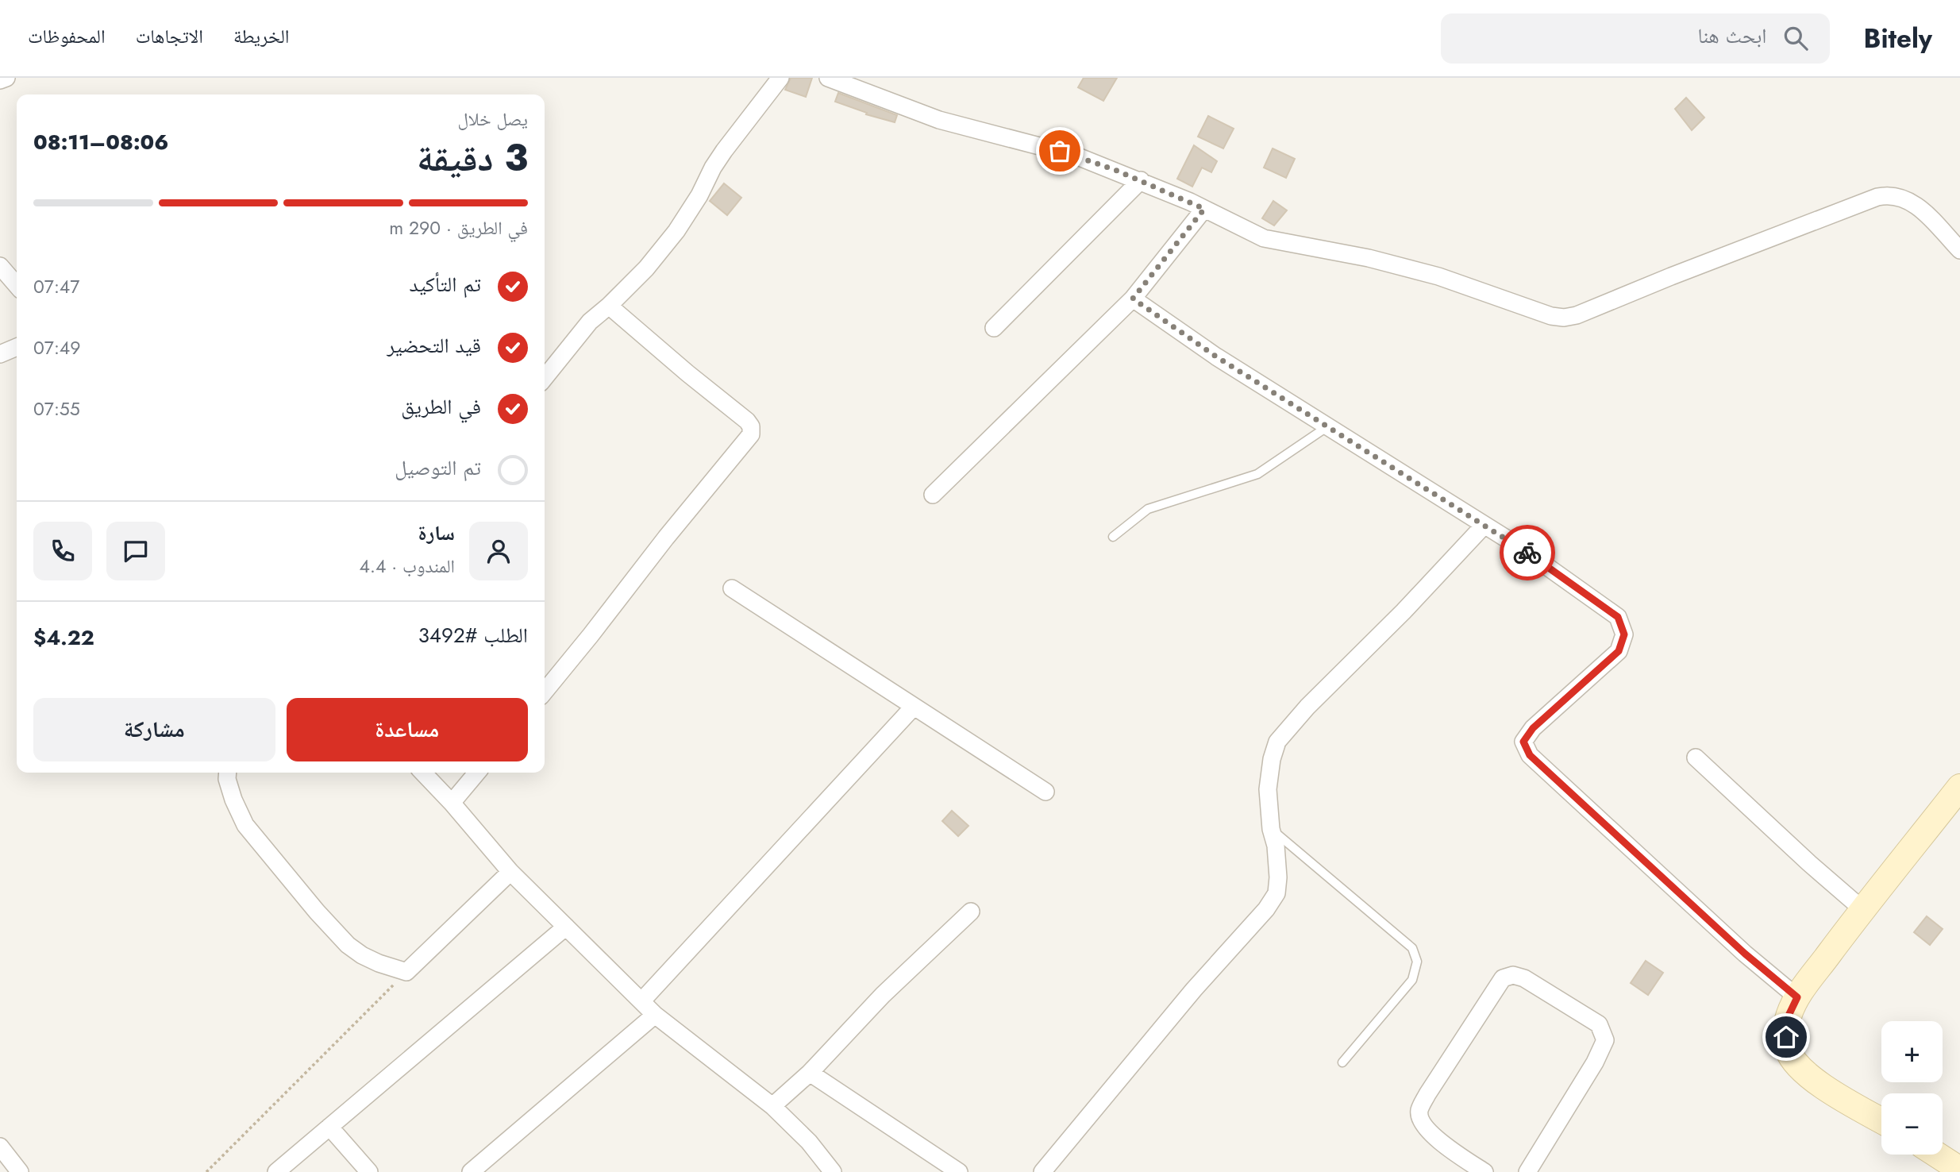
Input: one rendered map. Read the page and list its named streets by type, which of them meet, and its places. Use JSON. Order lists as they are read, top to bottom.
{
  "page": {
    "header": "Bitely",
    "search": "ابحث هنا",
    "nav": ["الخريطة", "الاتجاهات", "المحفوظات"],
    "heading": ["3 دقيقة", "يصل خلال", "08:06–08:11"],
    "panel": [
      "سارة",
      "المندوب · 4.4",
      "الطلب #3492",
      "$4.22"
    ],
    "bar": "في الطريق · 290 m",
    "list": [
      ["تم التأكيد", "07:47"],
      ["قيد التحضير", "07:49"],
      ["في الطريق", "07:55"],
      "تم التوصيل"
    ],
    "buttons": ["مساعدة", "مشاركة"],
    "map_buttons": ["+", "−"]
  }
}
